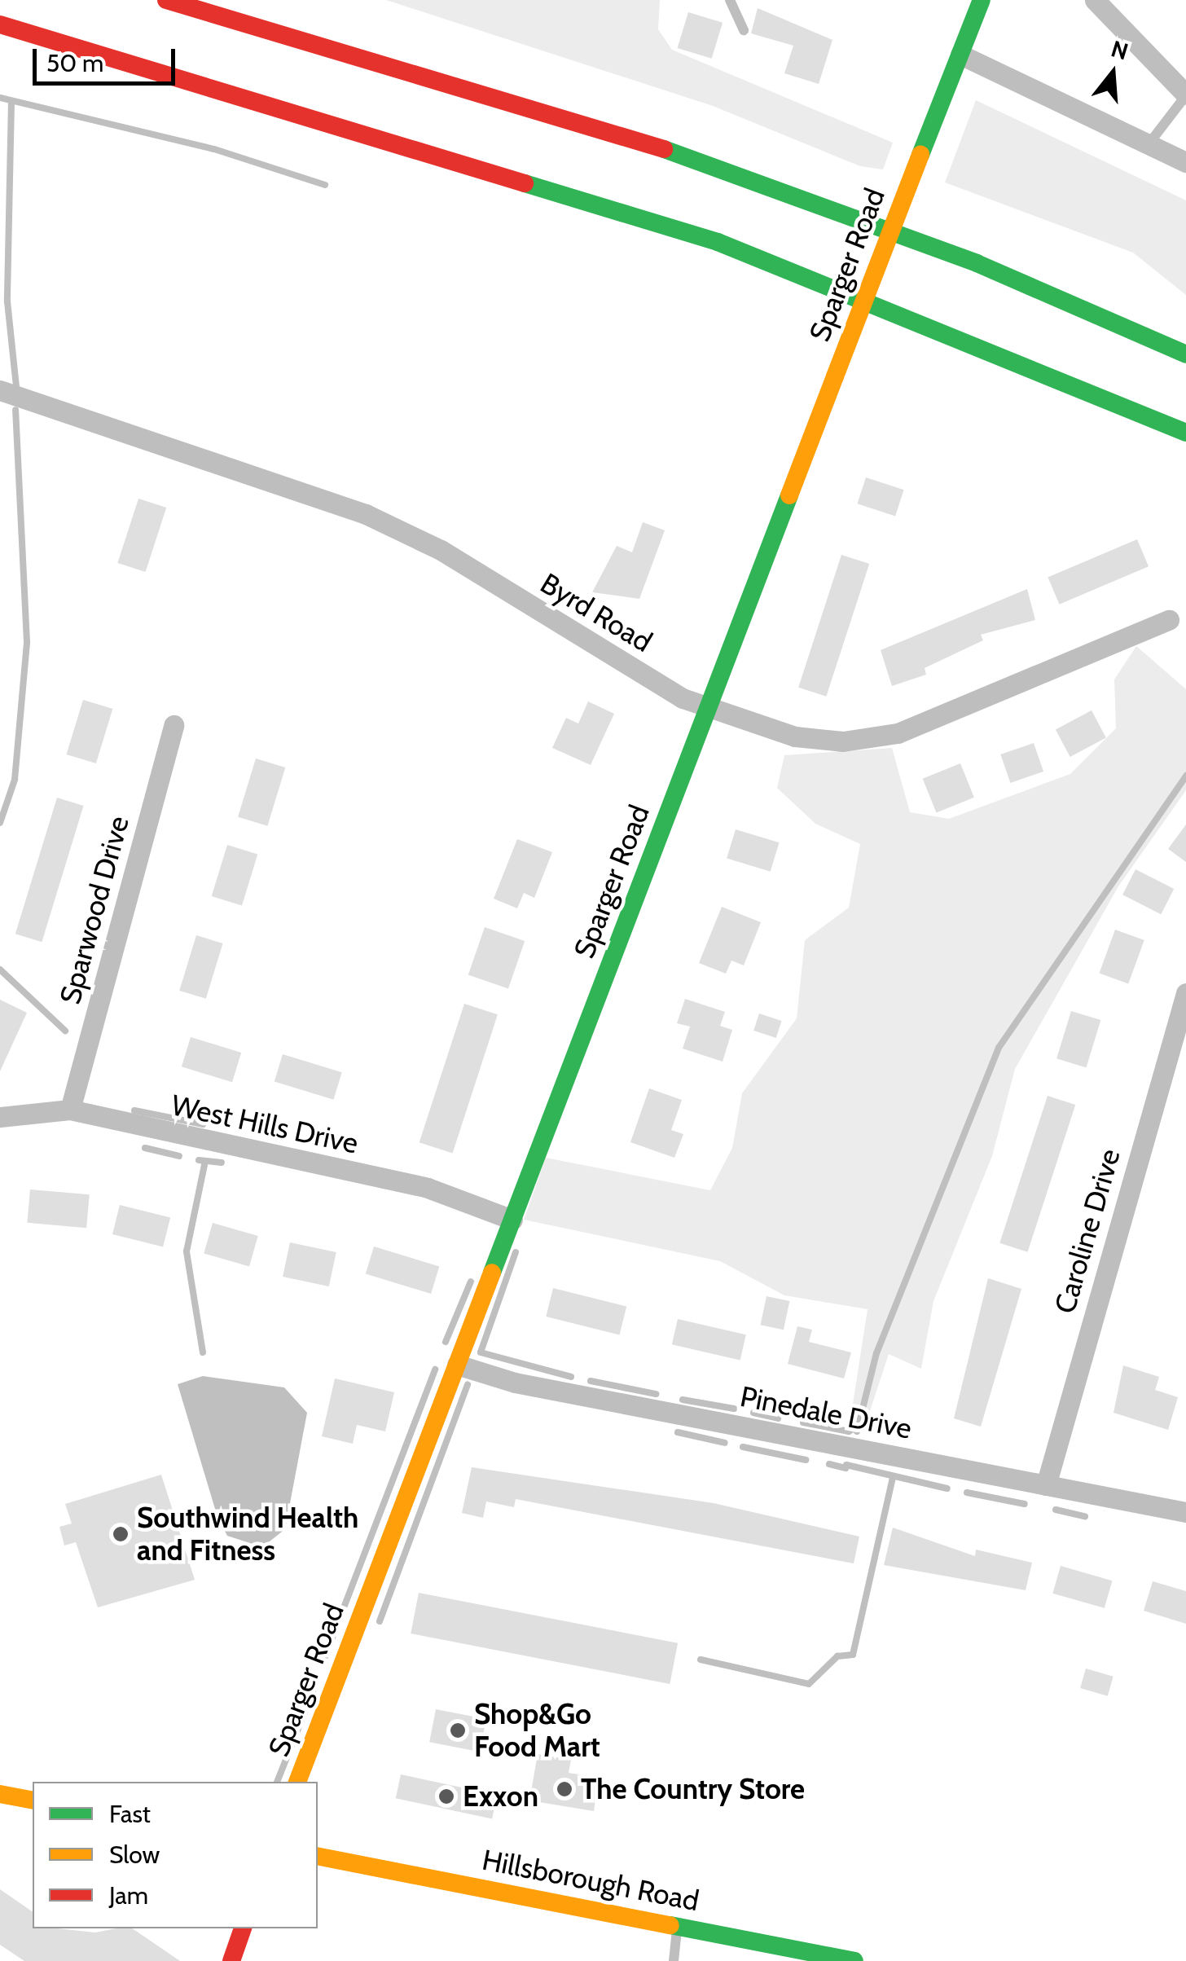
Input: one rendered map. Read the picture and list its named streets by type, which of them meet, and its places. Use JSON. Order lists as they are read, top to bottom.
{
  "streets": {
    "main road": ["Sparger Road", "Hillsborough Road"],
    "street": [
      "Byrd Road",
      "Sparwood Drive",
      "West Hills Drive",
      "Caroline Drive",
      "Pinedale Drive"
    ]
  },
  "crossings": [
    ["Sparger Road", "Byrd Road"],
    ["Sparger Road", "West Hills Drive"],
    ["Sparger Road", "Pinedale Drive"],
    ["Sparwood Drive", "West Hills Drive"],
    ["Caroline Drive", "Pinedale Drive"]
  ],
  "places": [
    "Southwind Health and Fitness",
    "Shop&Go Food Mart",
    "The Country Store",
    "Exxon"
  ],
  "legend": ["Fast", "Slow", "Jam"],
  "scale_bar": "50 m",
  "north": "top"
}
